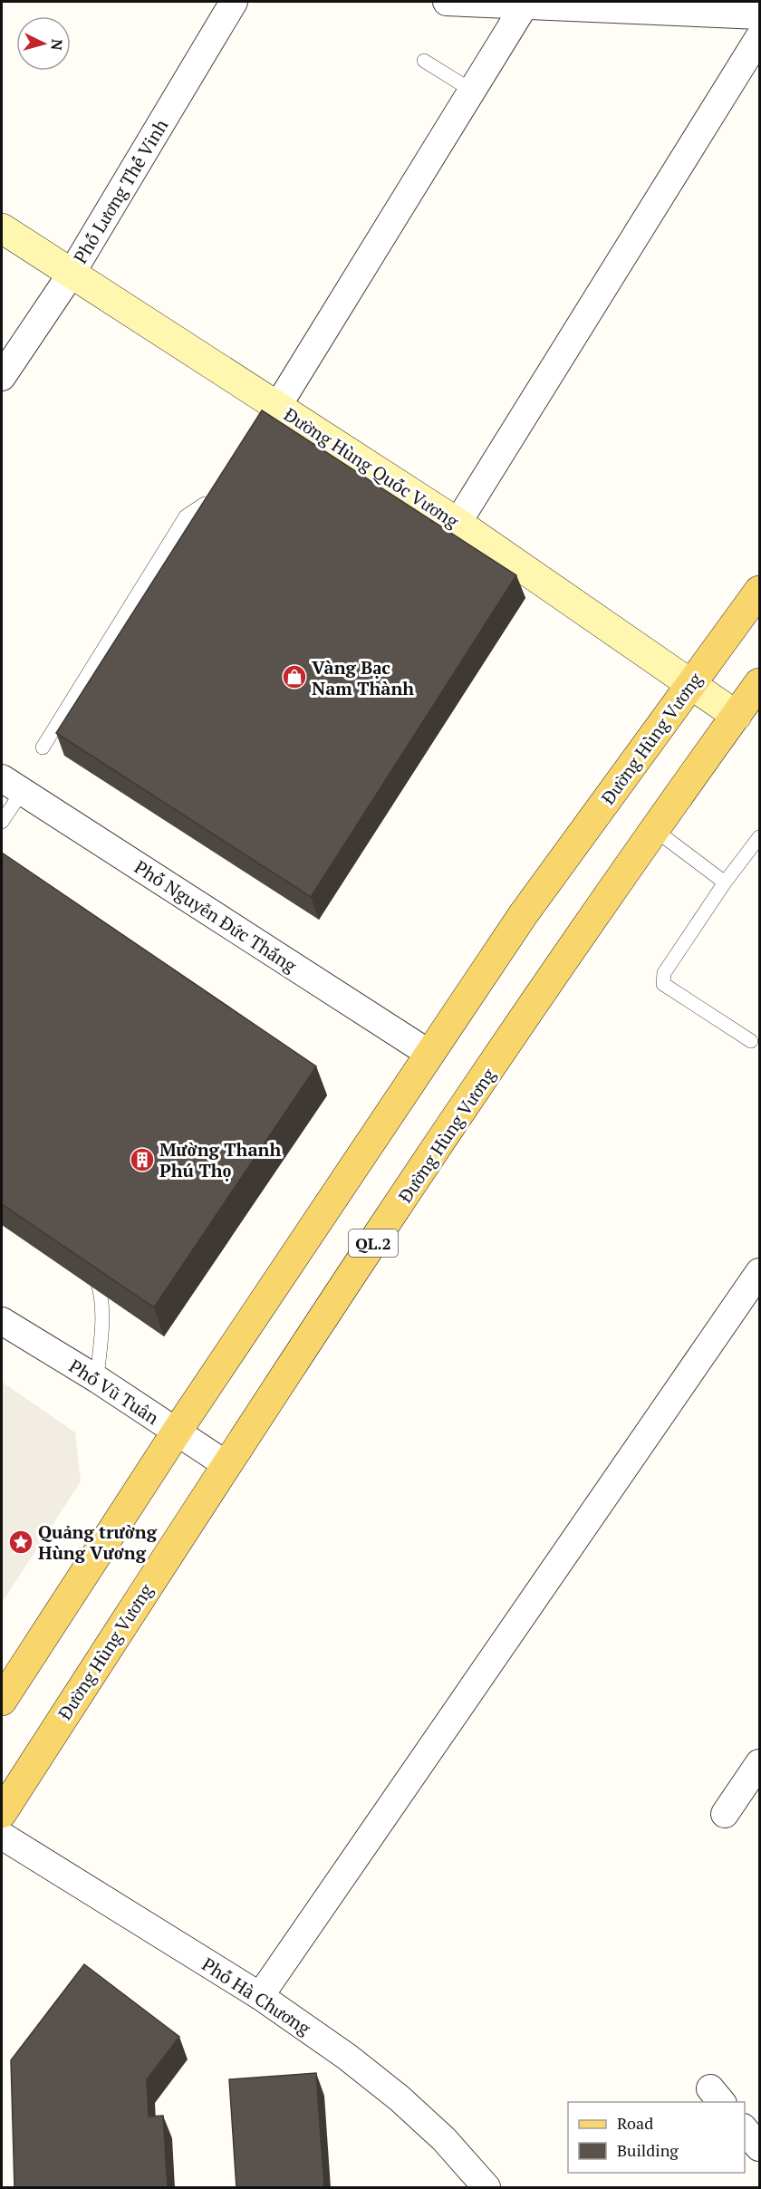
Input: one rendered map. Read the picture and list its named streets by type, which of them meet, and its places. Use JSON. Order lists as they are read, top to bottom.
{
  "streets": {
    "main road": ["Đường Hùng Vương", "QL.2"],
    "street": [
      "Phố Lương Thế Vinh",
      "Đường Hùng Quốc Vương",
      "Phố Nguyễn Đức Thắng",
      "Phố Vũ Tuân",
      "Phố Hà Chương"
    ]
  },
  "crossings": [
    ["Phố Lương Thế Vinh", "Đường Hùng Quốc Vương"],
    ["Đường Hùng Quốc Vương", "Đường Hùng Vương"],
    ["Đường Hùng Vương", "Phố Nguyễn Đức Thắng"],
    ["Đường Hùng Vương", "Phố Vũ Tuân"]
  ],
  "places": {
    "shop": ["Vàng Bạc Nam Thành"],
    "building": ["Mường Thanh Phú Thọ"],
    "place": ["Quảng trường Hùng Vương"]
  },
  "legend": ["Road", "Building"],
  "north": "right"
}
